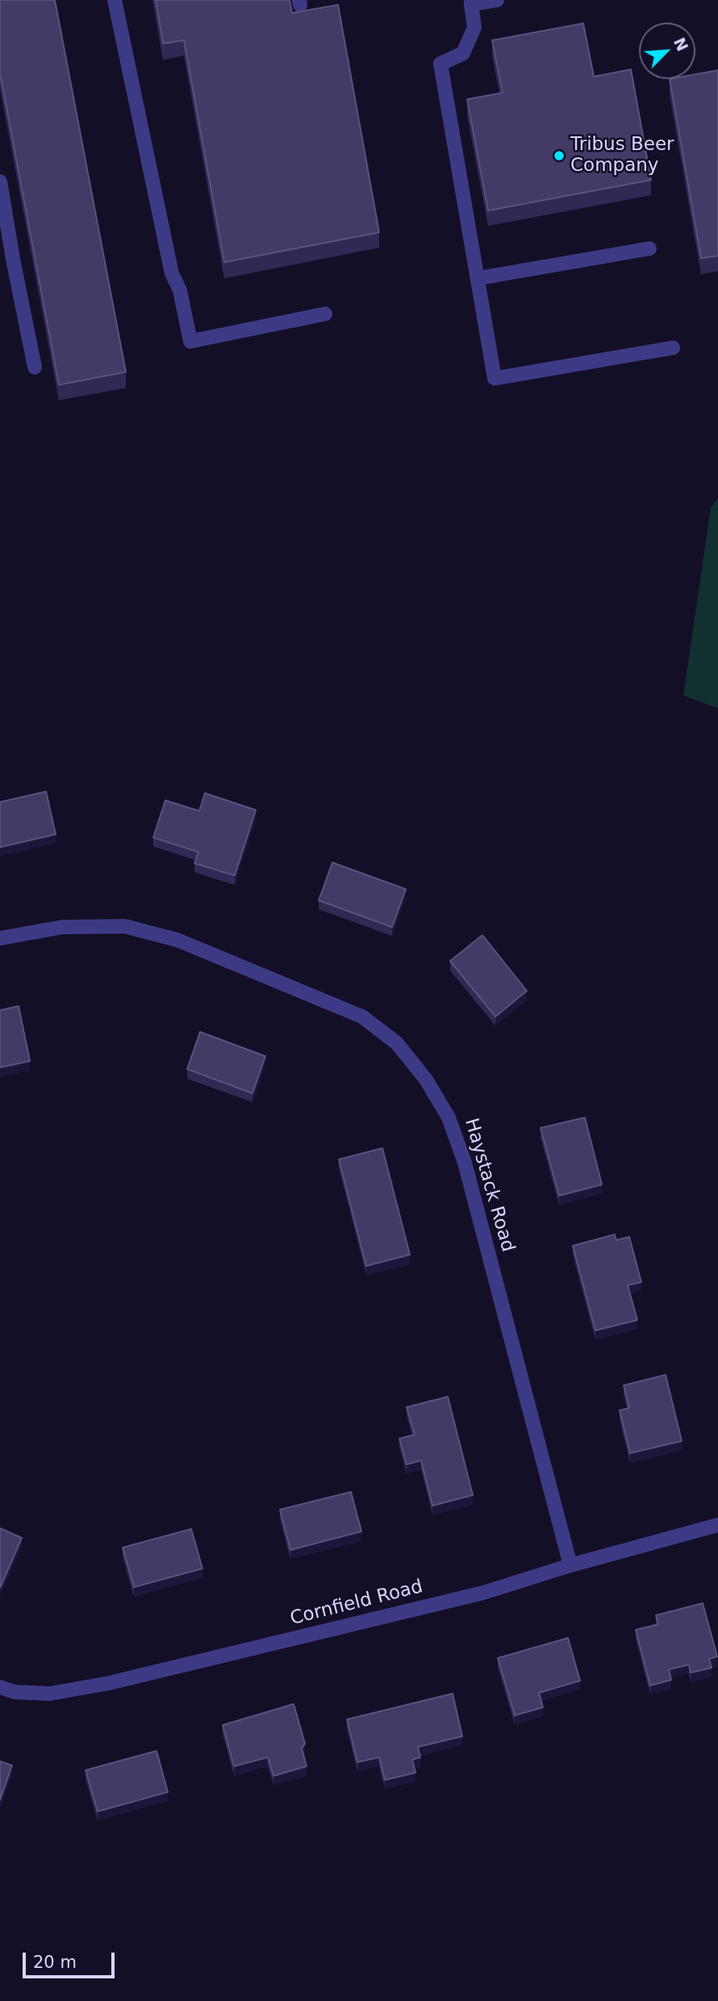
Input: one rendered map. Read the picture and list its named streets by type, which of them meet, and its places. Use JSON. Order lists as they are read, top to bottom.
{
  "streets": {
    "street": ["Haystack Road", "Cornfield Road"]
  },
  "crossings": [
    ["Haystack Road", "Cornfield Road"]
  ],
  "places": ["Tribus Beer Company"],
  "scale_bar": "20 m",
  "north": "top right"
}
